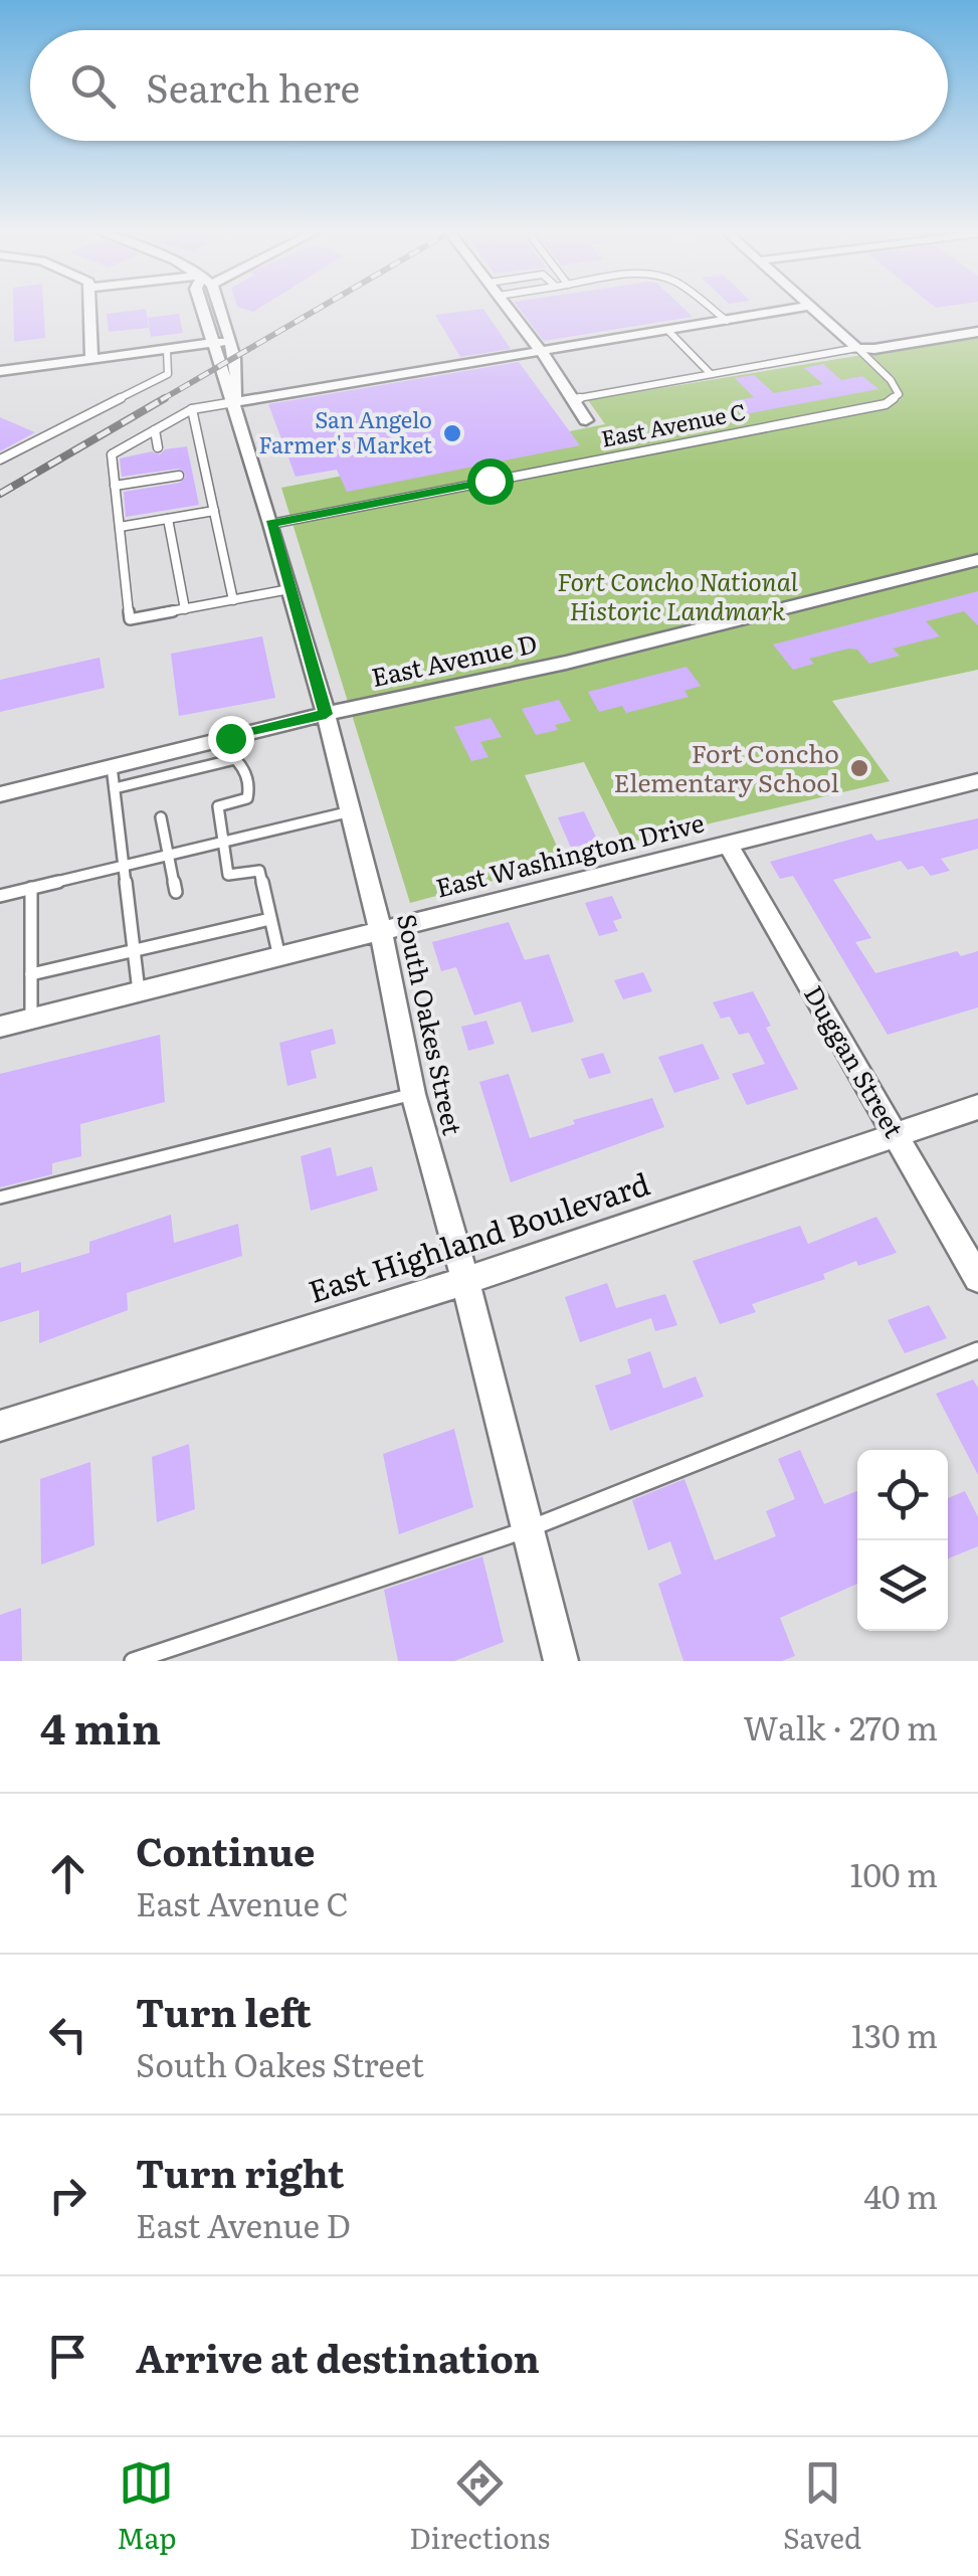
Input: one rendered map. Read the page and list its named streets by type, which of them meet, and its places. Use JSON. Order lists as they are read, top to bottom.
{
  "streets": {
    "street": [
      "East Avenue D",
      "East Washington Drive",
      "South Oakes Street",
      "Duggan Street",
      "East Highland Boulevard"
    ],
    "lane": ["East Avenue C"]
  },
  "crossings": [
    ["East Avenue C", "South Oakes Street"],
    ["East Avenue D", "South Oakes Street"],
    ["East Washington Drive", "South Oakes Street"],
    ["East Washington Drive", "Duggan Street"],
    ["South Oakes Street", "East Highland Boulevard"],
    ["Duggan Street", "East Highland Boulevard"]
  ],
  "parks": ["Fort Concho National Historic Landmark"],
  "places": ["San Angelo Farmer's Market", "Fort Concho Elementary School"],
  "page": {
    "search": "Search here",
    "heading": ["4 min", "Walk · 270 m"],
    "list": [
      ["Continue", "East Avenue C", "100 m"],
      ["Turn left", "South Oakes Street", "130 m"],
      ["Turn right", "East Avenue D", "40 m"],
      "Arrive at destination"
    ],
    "nav": ["Map", "Directions", "Saved"]
  }
}
